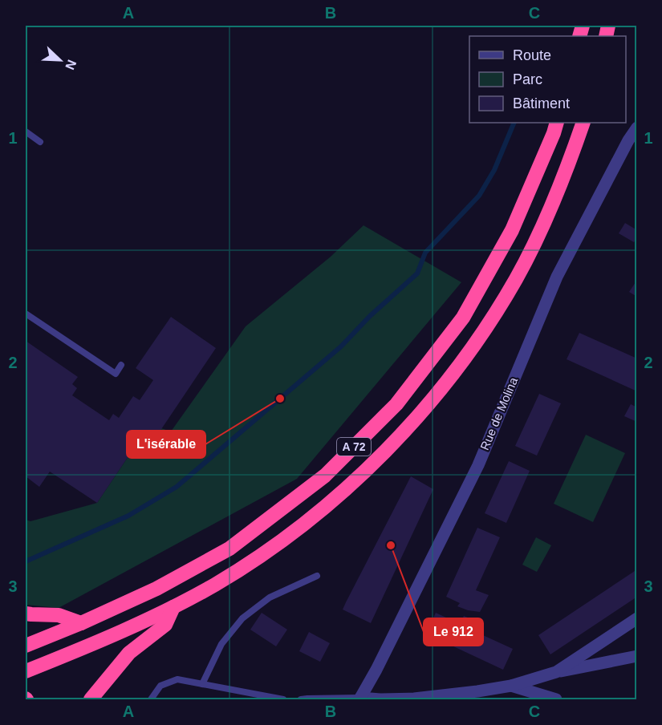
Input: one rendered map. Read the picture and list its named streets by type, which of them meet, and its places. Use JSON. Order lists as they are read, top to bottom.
{
  "streets": {
    "highway": ["A 72"],
    "street": ["Rue de Molina"]
  },
  "places": ["L'isérable", "Le 912"],
  "legend": ["Route", "Parc", "Bâtiment"],
  "north": "bottom right",
  "grid": {
    "columns": ["A", "B", "C"],
    "rows": ["1", "2", "3"]
  }
}
